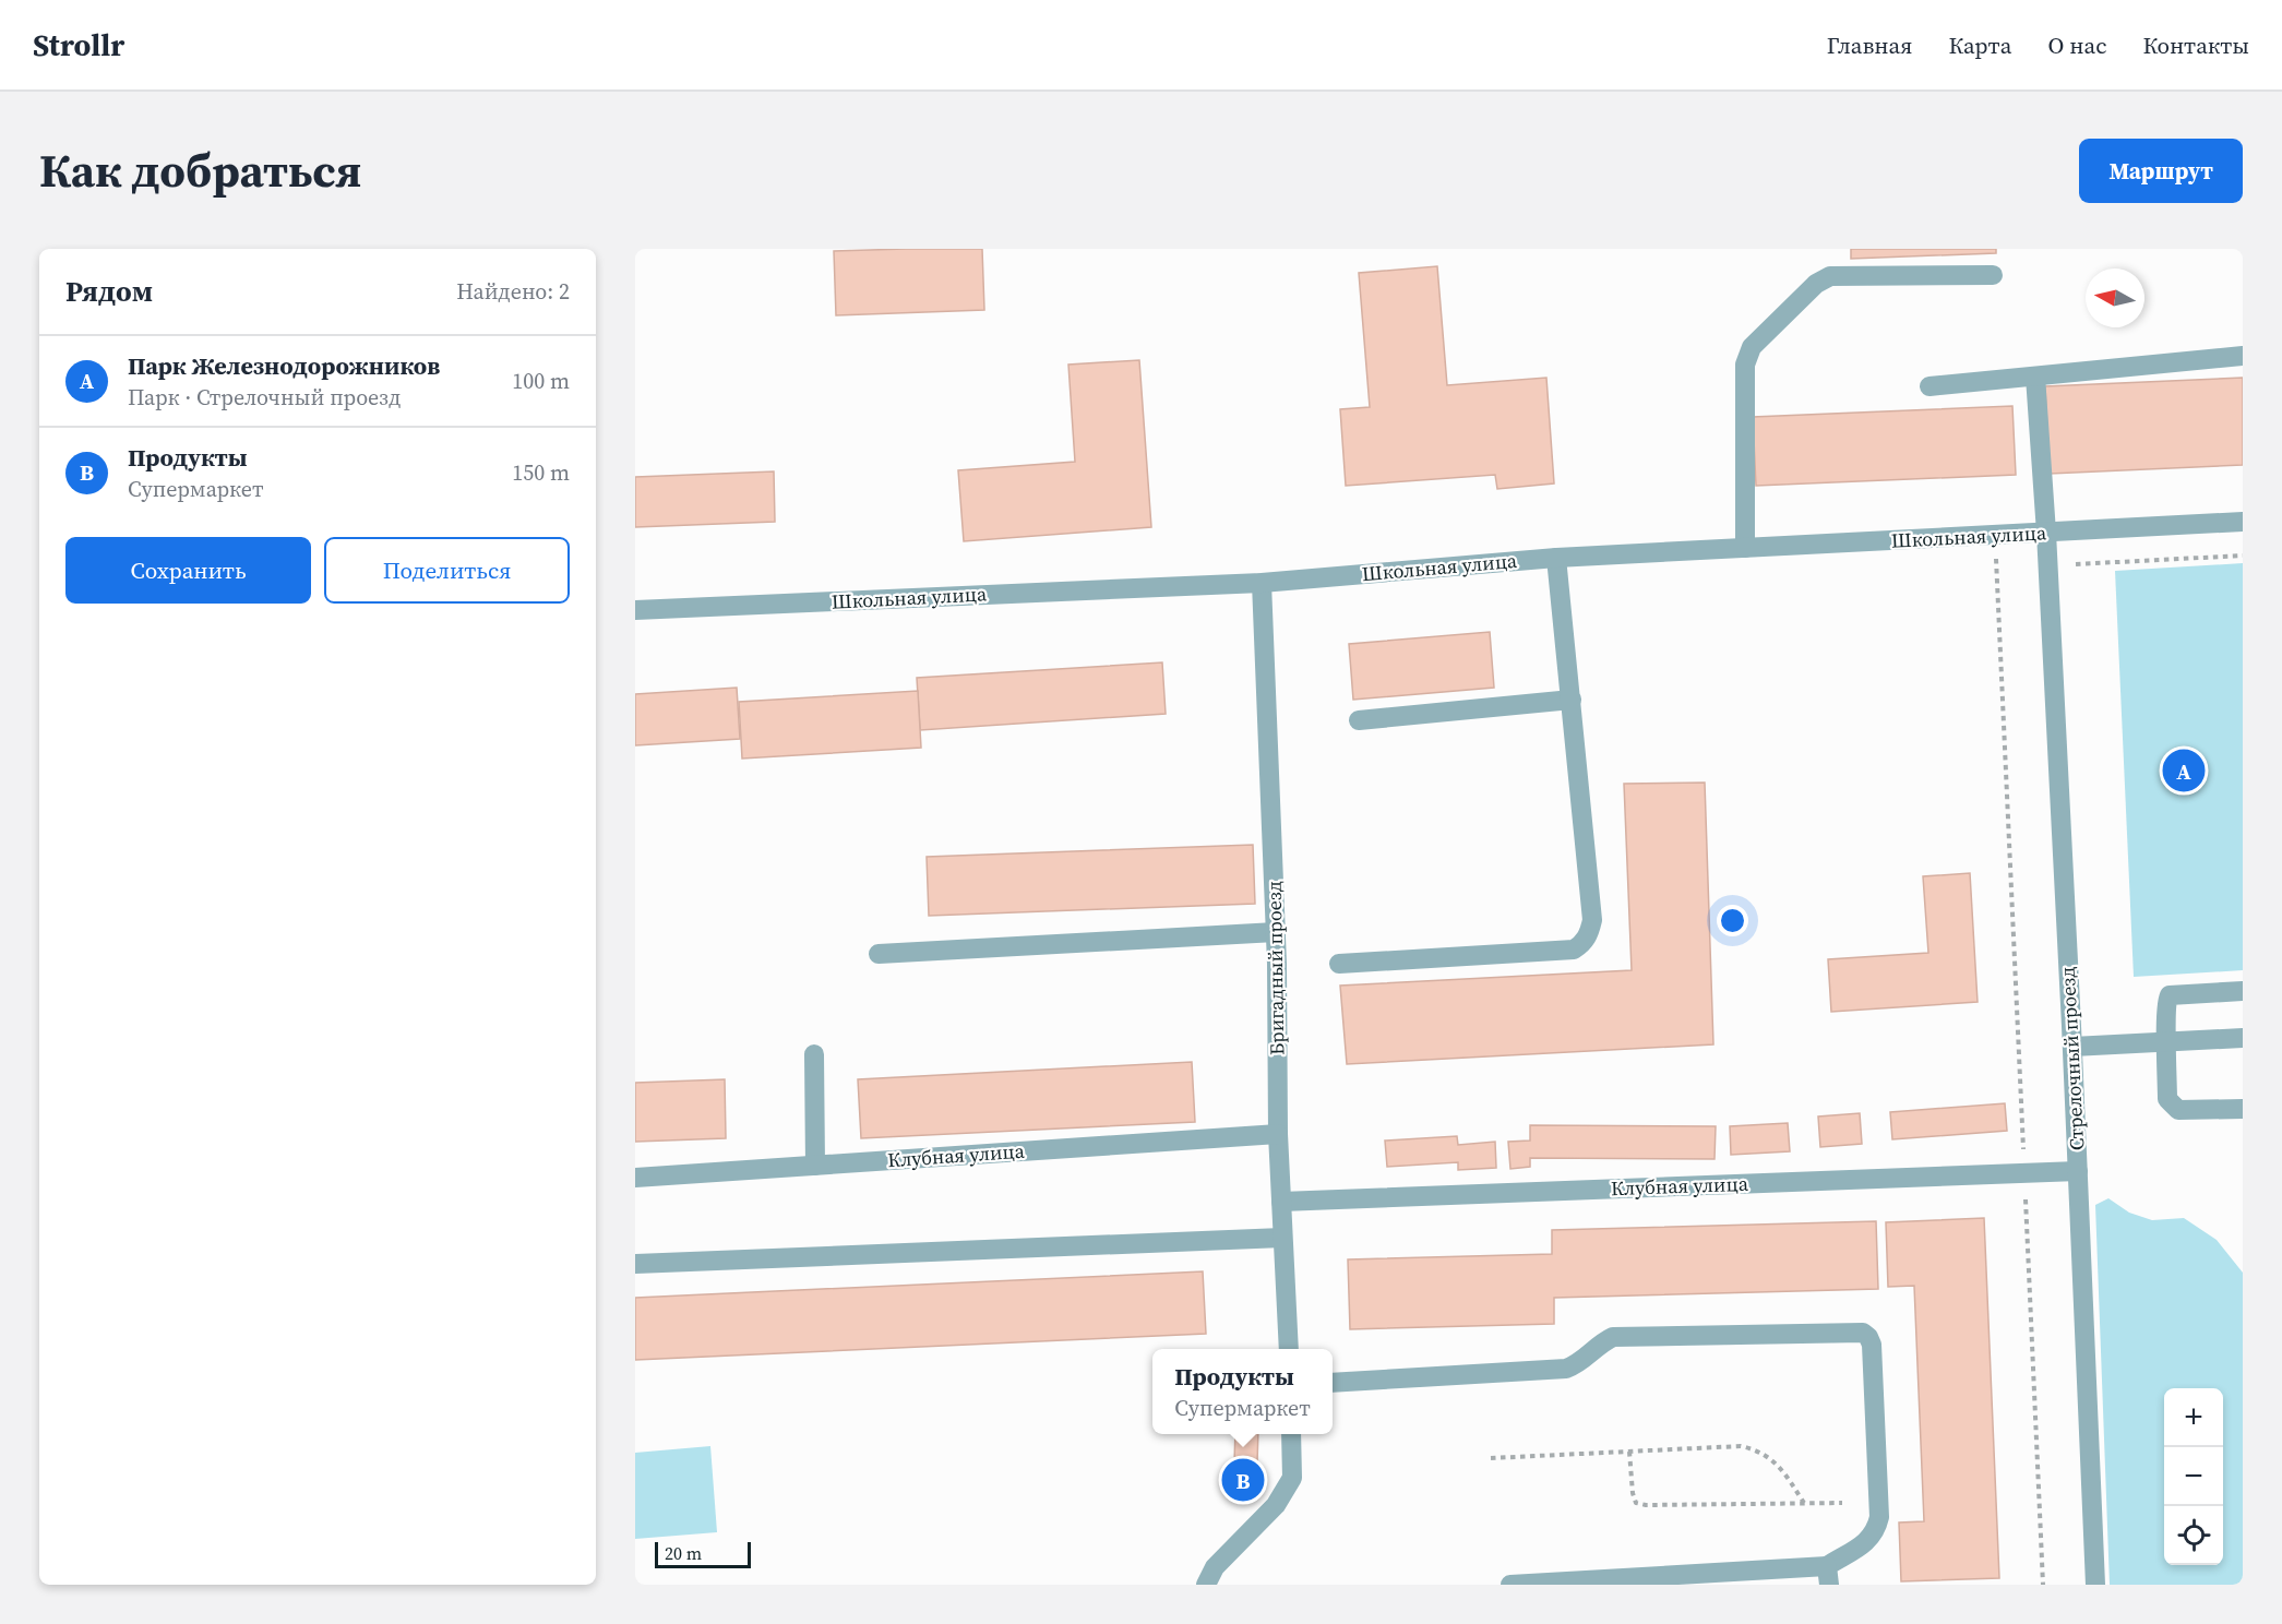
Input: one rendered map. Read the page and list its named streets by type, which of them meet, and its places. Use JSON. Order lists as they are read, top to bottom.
{
  "streets": {
    "street": [
      "Школьная улица",
      "Бригадный проезд",
      "Стрелочный проезд",
      "Клубная улица"
    ]
  },
  "crossings": [
    ["Школьная улица", "Бригадный проезд"],
    ["Школьная улица", "Стрелочный проезд"],
    ["Бригадный проезд", "Клубная улица"],
    ["Стрелочный проезд", "Клубная улица"]
  ],
  "scale_bar": "20 m",
  "north": "left",
  "page": {
    "header": "Strollr",
    "nav": [
      "Главная",
      "Карта",
      "О нас",
      "Контакты"
    ],
    "title": "Как добраться",
    "buttons": [
      "Маршрут",
      ["Сохранить", "Поделиться"]
    ],
    "heading": ["Рядом", "Найдено: 2"],
    "list": [
      {
        "mark": "A",
        "name": "Парк Железнодорожников",
        "note": "Парк · Стрелочный проезд",
        "value": "100 m"
      },
      {
        "mark": "B",
        "name": "Продукты",
        "note": "Супермаркет",
        "value": "150 m"
      }
    ],
    "pins": ["A", "B"],
    "popup": ["Продукты", "Супермаркет"],
    "map_buttons": ["+", "−"],
    "scale": "20 m"
  }
}
